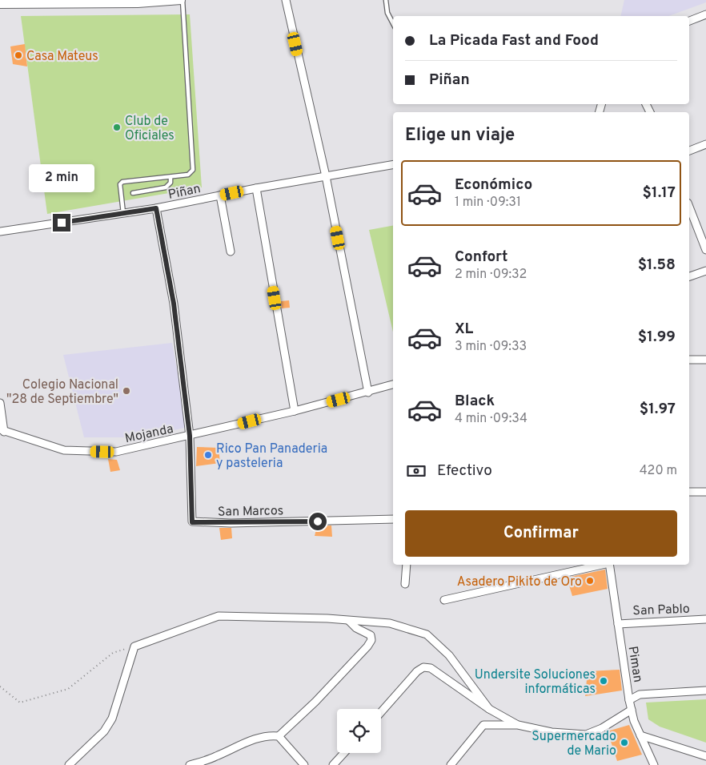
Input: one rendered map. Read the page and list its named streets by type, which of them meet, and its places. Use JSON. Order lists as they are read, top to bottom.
{
  "streets": {
    "street": [
      "Piñan",
      "Mojanda",
      "San Marcos",
      "San Pablo",
      "Piman"
    ]
  },
  "crossings": [
    ["Mojanda", "San Marcos"],
    ["San Pablo", "Piman"]
  ],
  "places": [
    "Casa Mateus",
    "Club de Oficiales",
    "Colegio Nacional \"28 de Septiembre\"",
    "Rico Pan Panaderia y pasteleria",
    "Asadero Pikito de Oro",
    "Undersite Soluciones informáticas",
    "Supermercado de Mario"
  ],
  "page": {
    "banner": ["La Picada Fast and Food", "Piñan"],
    "heading": "Elige un viaje",
    "list": [
      {
        "name": "Económico",
        "note": "1 min · 09:31",
        "value": "$1.17"
      },
      {
        "name": "Confort",
        "note": "2 min · 09:32",
        "value": "$1.58"
      },
      {
        "name": "XL",
        "note": "3 min · 09:33",
        "value": "$1.99"
      },
      {
        "name": "Black",
        "note": "4 min · 09:34",
        "value": "$1.97"
      }
    ],
    "bubble": "2 min",
    "pay": ["Efectivo", "420 m"],
    "buttons": "Confirmar"
  }
}
